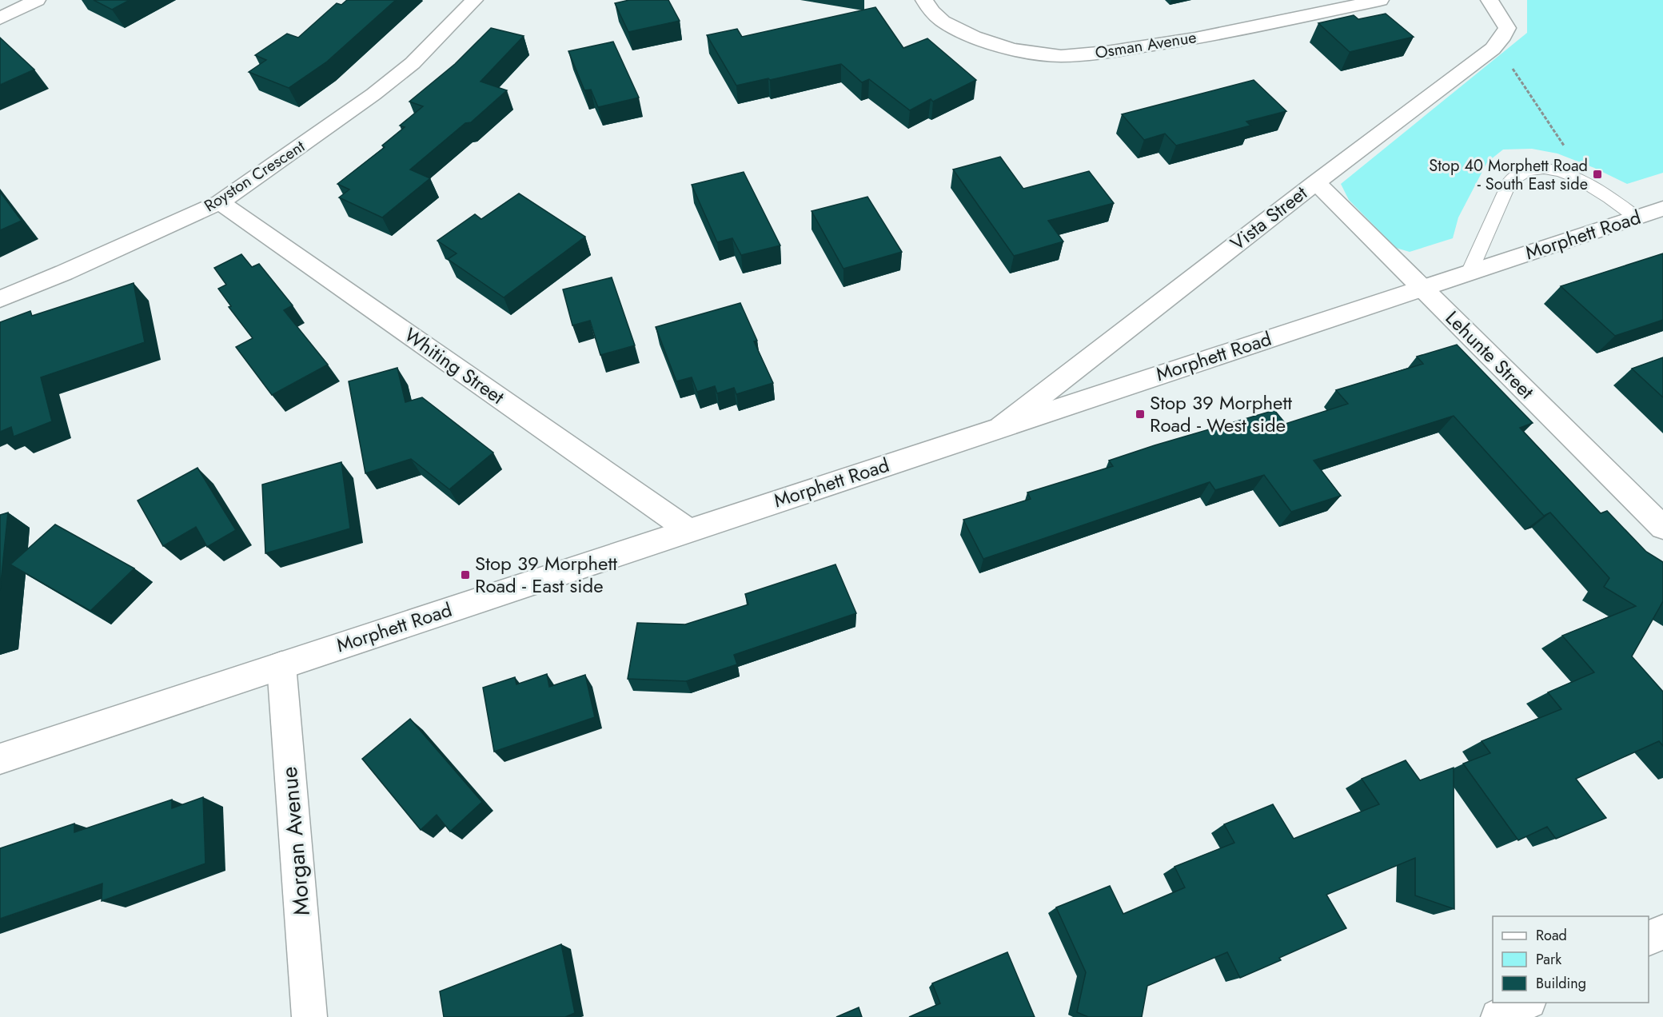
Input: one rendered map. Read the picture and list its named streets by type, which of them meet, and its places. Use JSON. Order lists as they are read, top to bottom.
{
  "streets": {
    "street": [
      "Osman Avenue",
      "Royston Crescent",
      "Vista Street",
      "Morphett Road",
      "Lehunte Street",
      "Whiting Street",
      "Morgan Avenue"
    ]
  },
  "crossings": [
    ["Royston Crescent", "Whiting Street"],
    ["Vista Street", "Morphett Road"],
    ["Vista Street", "Lehunte Street"],
    ["Morphett Road", "Lehunte Street"],
    ["Morphett Road", "Whiting Street"],
    ["Morphett Road", "Morgan Avenue"]
  ],
  "places": {
    "transit": ["Stop 40 Morphett Road - South East side", "Stop 39 Morphett Road - West side", "Stop 39 Morphett Road - East side"]
  },
  "legend": ["Road", "Park", "Building"]
}
